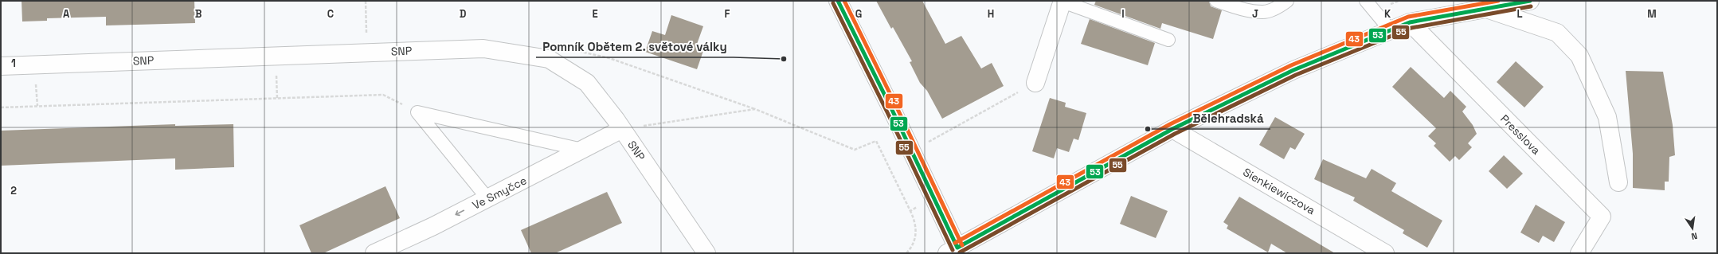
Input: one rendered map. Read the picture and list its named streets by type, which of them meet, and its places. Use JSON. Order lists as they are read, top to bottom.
{
  "streets": {
    "street": [
      "SNP",
      "Presslova",
      "Sienkiewiczova",
      "Ve Smyčce"
    ]
  },
  "crossings": [
    ["SNP", "Ve Smyčce"]
  ],
  "one_way": ["Ve Smyčce"],
  "places": ["Pomník Obětem 2. světové války", "Bělehradská"],
  "lines": ["transit line 53", "transit line 43", "transit line 55"],
  "north": "bottom",
  "grid": {
    "columns": [
      "A",
      "B",
      "C",
      "D",
      "E",
      "F",
      "G",
      "H",
      "I",
      "J",
      "K",
      "L",
      "M"
    ],
    "rows": ["1", "2"]
  }
}
